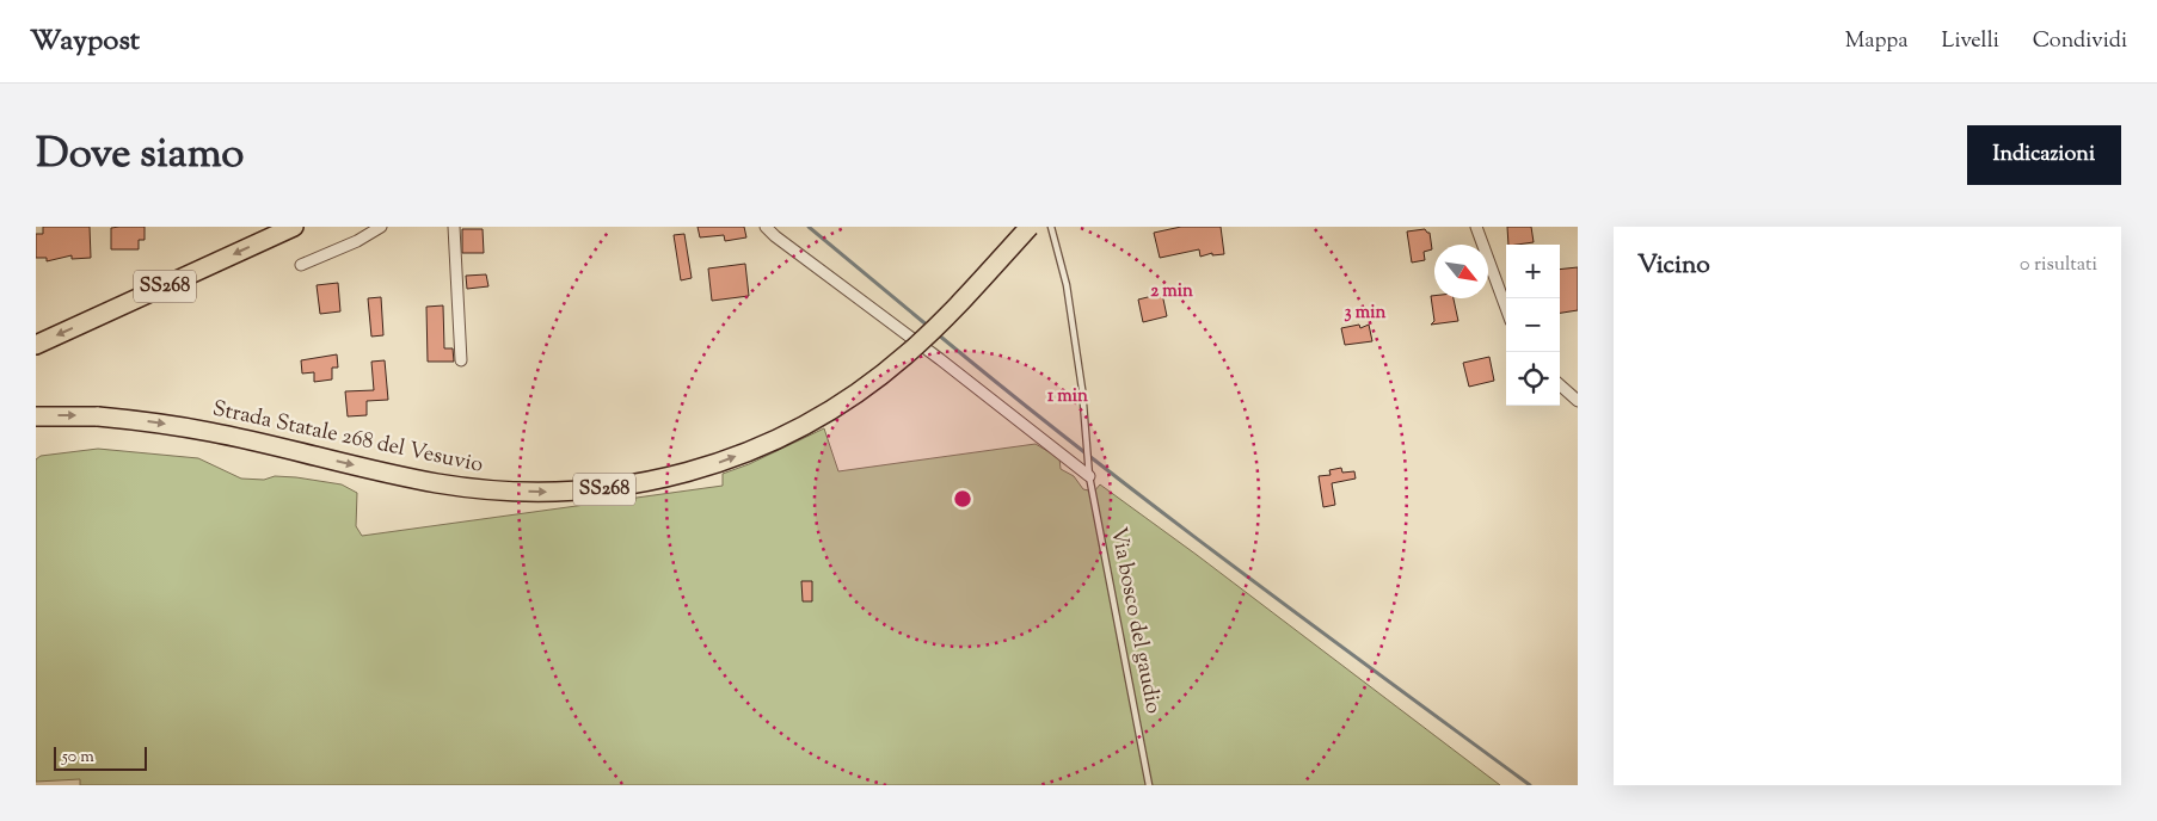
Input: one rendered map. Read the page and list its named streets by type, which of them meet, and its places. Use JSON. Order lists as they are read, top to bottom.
{
  "streets": {
    "highway": ["SS268", "Strada Statale 268 del Vesuvio"],
    "lane": ["Via bosco del gaudio"]
  },
  "one_way": ["Strada Statale 268 del Vesuvio"],
  "scale_bar": "50 m",
  "north": "bottom right",
  "page": {
    "header": "Waypost",
    "nav": ["Mappa", "Livelli", "Condividi"],
    "title": "Dove siamo",
    "buttons": "Indicazioni",
    "heading": ["Vicino", "0 risultati"],
    "map_buttons": ["+", "−"],
    "scale": "50 m"
  },
  "rings": ["2 min", "3 min", "1 min"]
}
